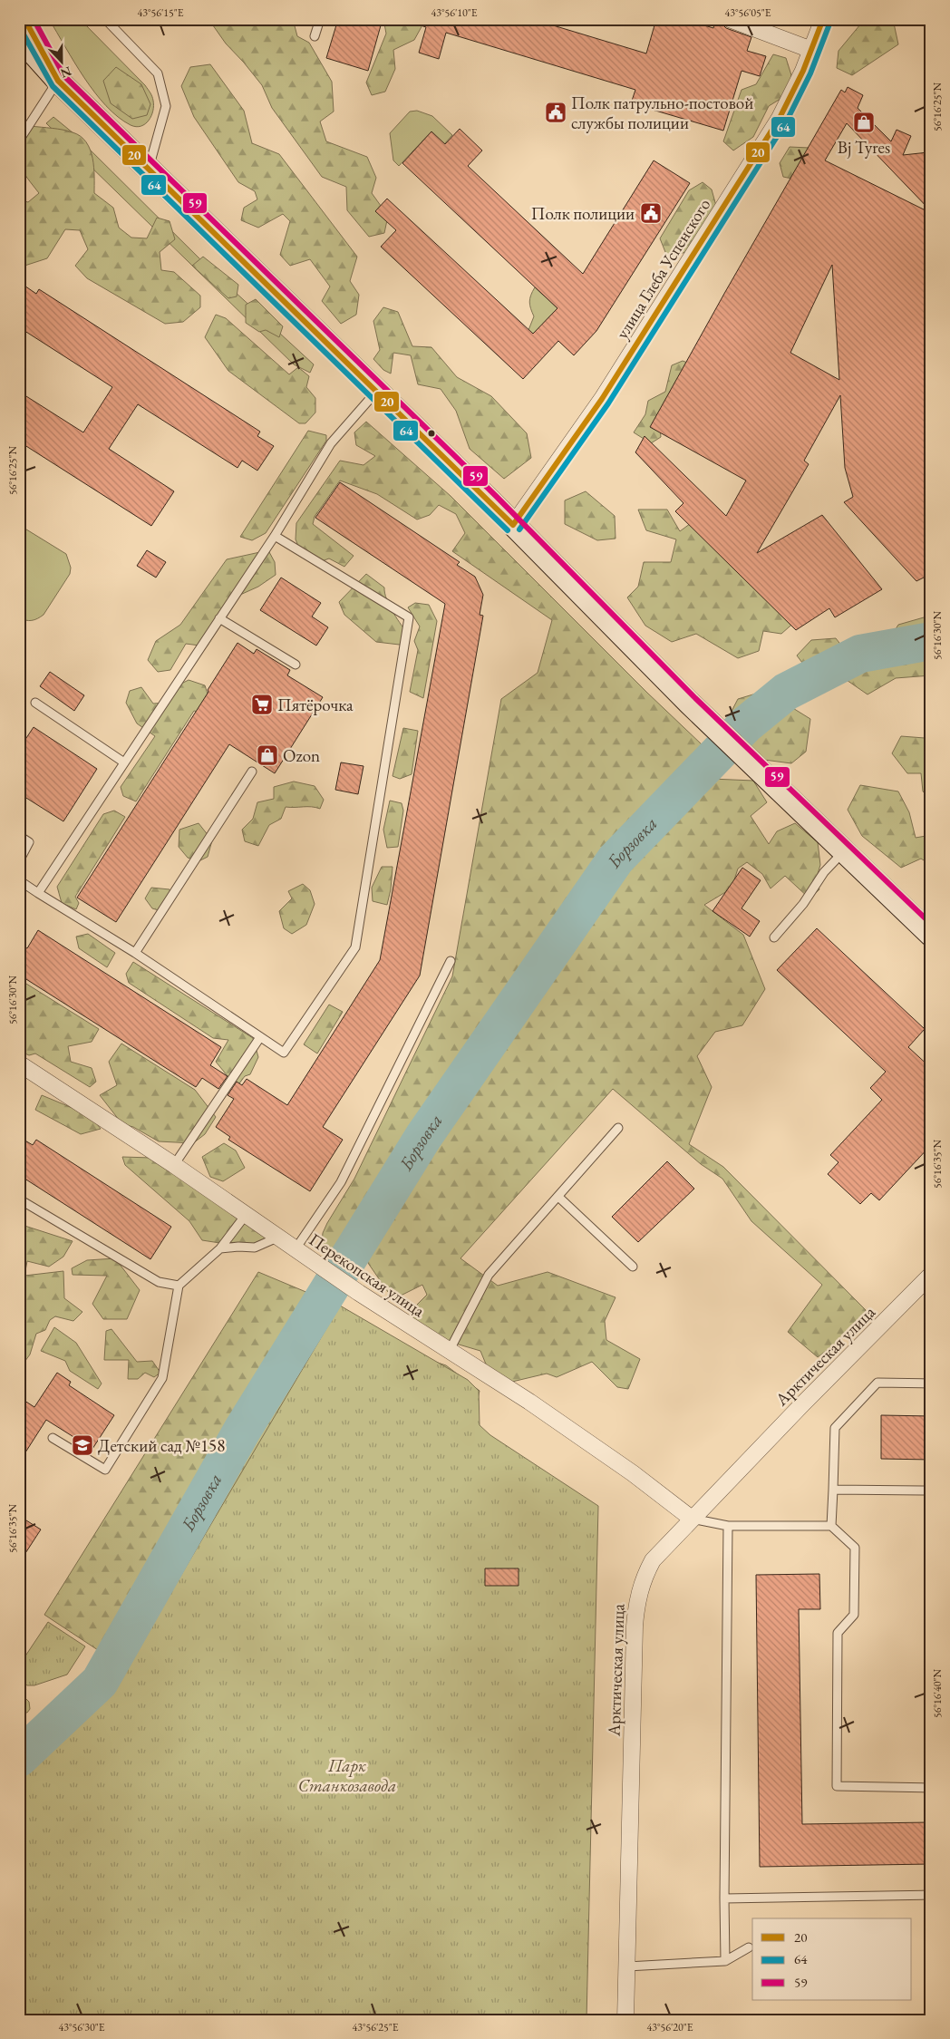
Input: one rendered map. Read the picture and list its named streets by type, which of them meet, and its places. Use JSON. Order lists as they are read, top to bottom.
{
  "streets": {
    "street": ["улица Глеба Успенского", "Перекопская улица", "Арктическая улица"]
  },
  "crossings": [
    ["Перекопская улица", "Арктическая улица"]
  ],
  "water": ["Борзовка"],
  "parks": ["Парк Станкозавода"],
  "places": {
    "public building": ["Полк патрульно-постовой службы полиции", "Полк полиции"],
    "shop": ["Bj Tyres", "Ozon"],
    "supermarket": ["Пятёрочка"],
    "school or university": ["Детский сад №158"]
  },
  "lines": ["transit line 20", "transit line 59", "transit line 64"],
  "legend": ["20", "64", "59"],
  "north": "bottom",
  "coordinates": [
    "43°56'15\"E",
    "43°56'10\"E",
    "43°56'05\"E",
    "56°16'25\"N",
    "56°16'30\"N",
    "56°16'35\"N",
    "56°16'40\"N",
    "43°56'30\"E",
    "43°56'25\"E",
    "43°56'20\"E"
  ]
}
